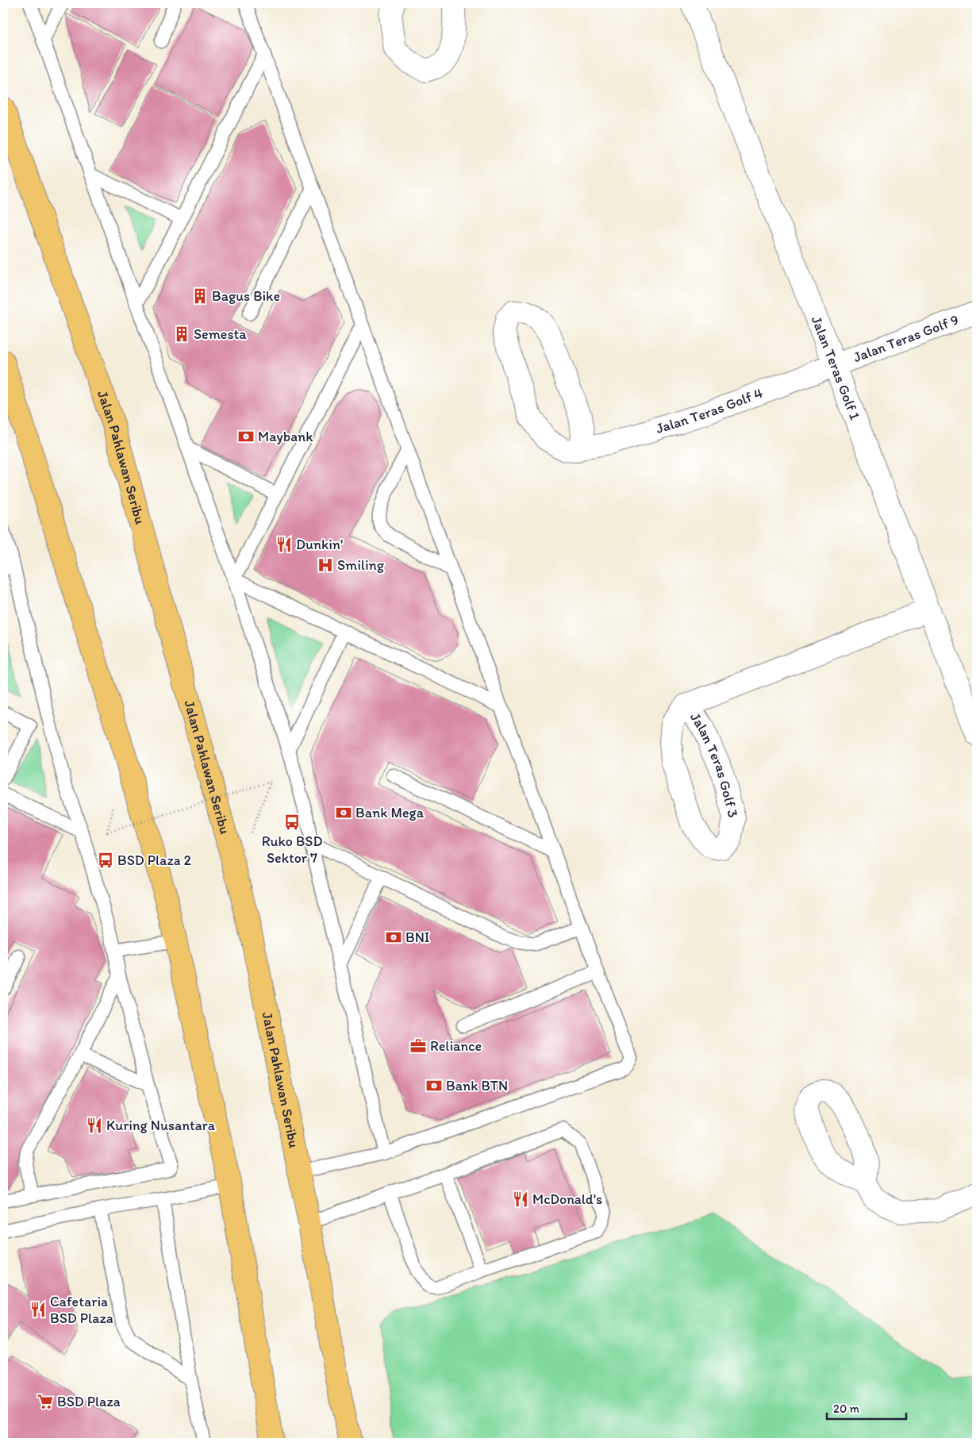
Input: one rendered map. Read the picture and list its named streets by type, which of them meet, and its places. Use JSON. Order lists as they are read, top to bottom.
{
  "streets": {
    "main road": ["Jalan Pahlawan Seribu"],
    "street": [
      "Jalan Teras Golf 9",
      "Jalan Teras Golf 1",
      "Jalan Teras Golf 4",
      "Jalan Teras Golf 3"
    ]
  },
  "crossings": [
    ["Jalan Teras Golf 9", "Jalan Teras Golf 1"],
    ["Jalan Teras Golf 9", "Jalan Teras Golf 4"],
    ["Jalan Teras Golf 1", "Jalan Teras Golf 4"],
    ["Jalan Teras Golf 1", "Jalan Teras Golf 3"]
  ],
  "places": {
    "building": ["Bagus Bike", "Semesta"],
    "bank": [
      "Maybank",
      "Bank Mega",
      "BNI",
      "Bank BTN"
    ],
    "restaurant": [
      "Dunkin'",
      "Kuring Nusantara",
      "McDonald's",
      "Cafetaria BSD Plaza"
    ],
    "hospital": ["Smiling"],
    "bus stop": ["Ruko BSD Sektor 7", "BSD Plaza 2"],
    "office": ["Reliance"],
    "supermarket": ["BSD Plaza"]
  },
  "scale_bar": "20 m"
}
